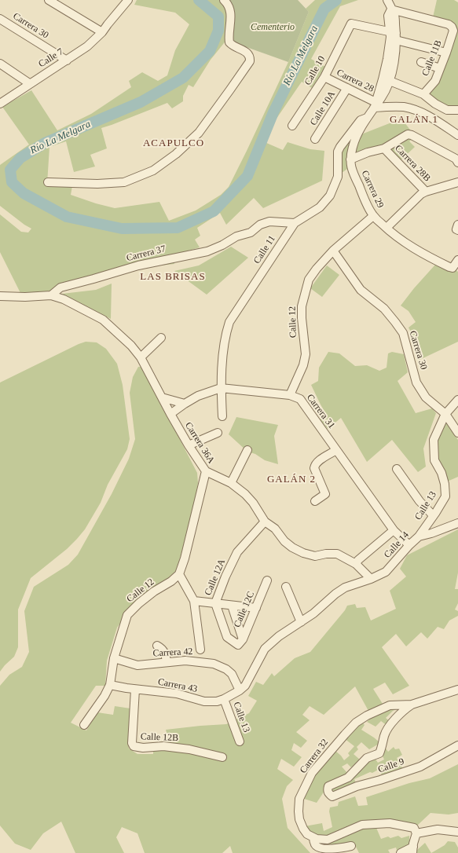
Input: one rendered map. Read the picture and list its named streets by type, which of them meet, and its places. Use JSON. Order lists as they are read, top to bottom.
{
  "streets": {
    "street": [
      "Carrera 30",
      "Calle 7",
      "Calle 11B",
      "Calle 10",
      "Carrera 28",
      "Calle 10A",
      "Carrera 28B",
      "Carrera 29",
      "Calle 11",
      "Carrera 37",
      "Calle 12",
      "Carrera 31",
      "Carrera 36A",
      "Calle 13",
      "Calle 14",
      "Calle 12A",
      "Calle 12C",
      "Carrera 42",
      "Carrera 43",
      "Calle 12B",
      "Carrera 32",
      "Calle 9"
    ]
  },
  "crossings": [
    ["Carrera 30", "Calle 7"],
    ["Carrera 30", "Calle 12"],
    ["Carrera 30", "Calle 13"],
    ["Calle 10", "Carrera 28"],
    ["Carrera 28", "Calle 10A"],
    ["Carrera 28", "Carrera 29"],
    ["Carrera 29", "Calle 11"],
    ["Carrera 29", "Calle 12"],
    ["Calle 11", "Carrera 37"],
    ["Calle 11", "Carrera 31"],
    ["Carrera 37", "Carrera 36A"],
    ["Calle 12", "Carrera 31"],
    ["Calle 12", "Carrera 42"],
    ["Calle 12", "Carrera 43"],
    ["Carrera 31", "Carrera 36A"],
    ["Carrera 31", "Calle 14"],
    ["Carrera 36A", "Calle 14"],
    ["Carrera 36A", "Calle 12A"],
    ["Calle 13", "Calle 14"],
    ["Calle 13", "Carrera 43"],
    ["Calle 12A", "Calle 12C"],
    ["Carrera 42", "Carrera 43"],
    ["Carrera 43", "Calle 12B"],
    ["Carrera 32", "Calle 9"]
  ],
  "districts": [
    "GALÁN 1",
    "ACAPULCO",
    "LAS BRISAS",
    "GALÁN 2"
  ],
  "water": ["Río La Melgara"],
  "parks": ["Cementerio"]
}
